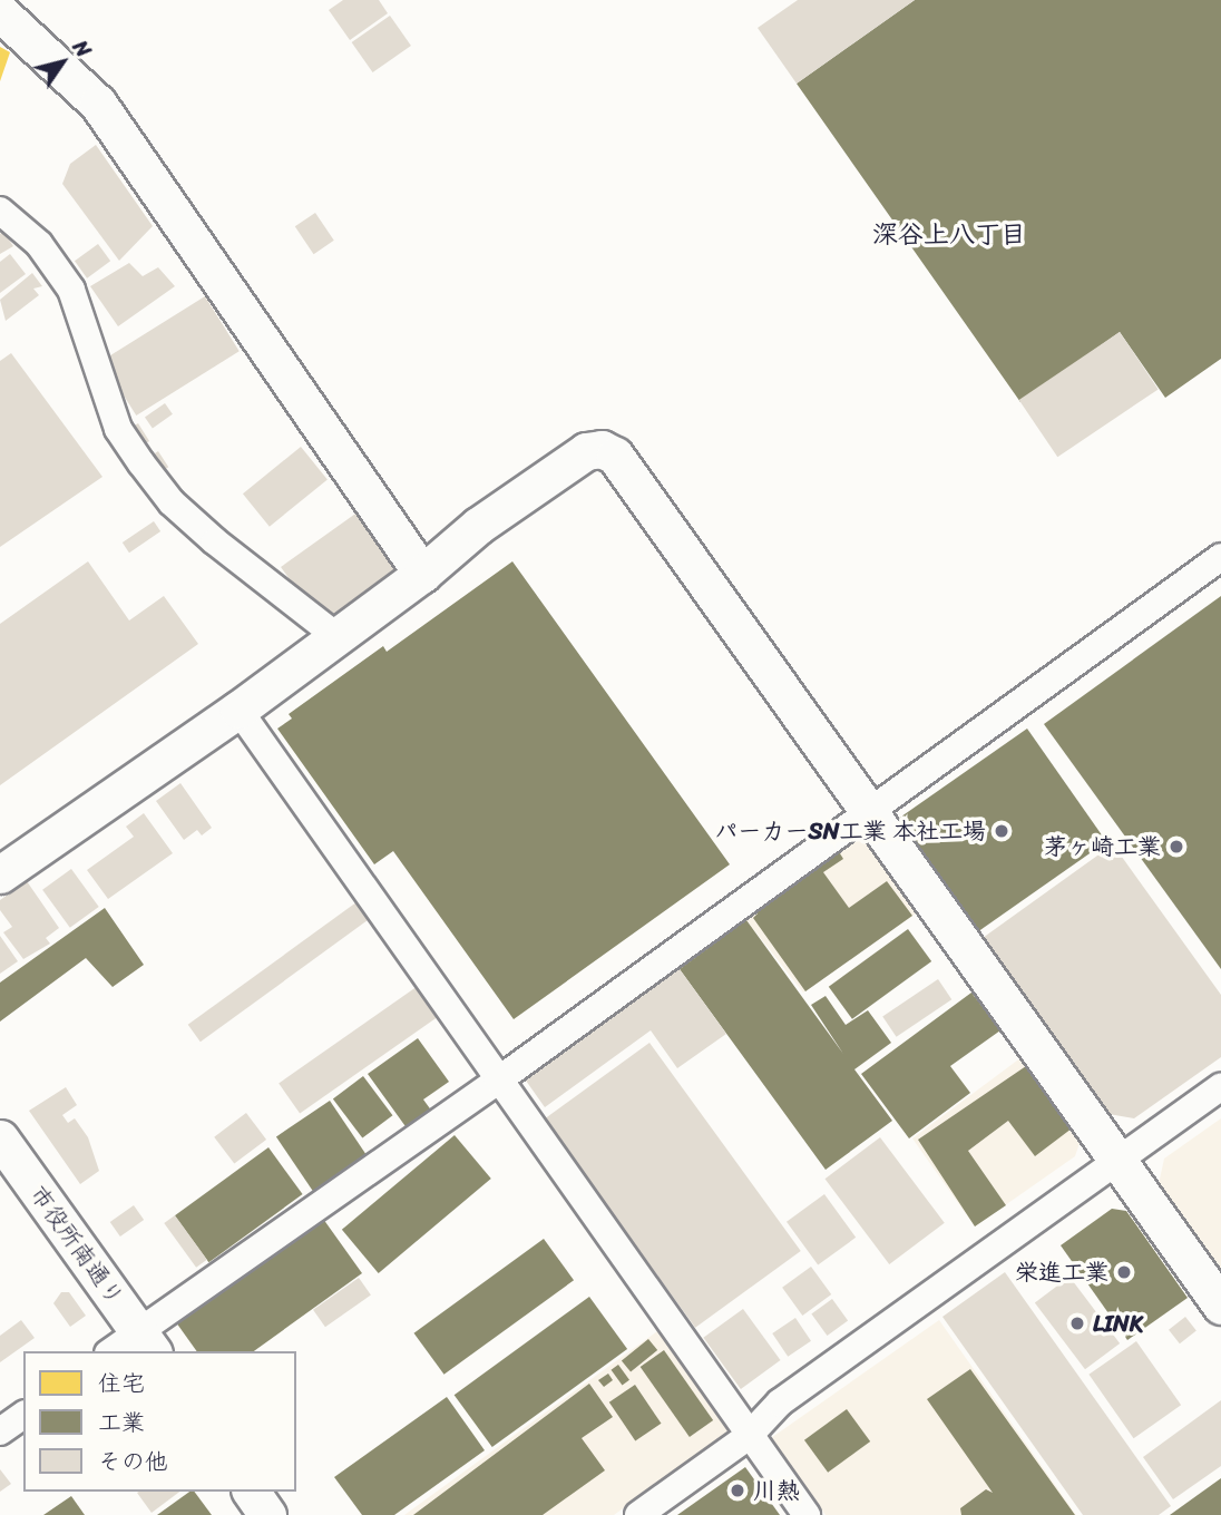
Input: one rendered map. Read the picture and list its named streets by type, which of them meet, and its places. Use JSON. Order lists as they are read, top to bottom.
{
  "streets": {
    "street": ["市役所南通り"]
  },
  "districts": ["深谷上八丁目"],
  "places": [
    "パーカーSN工業 本社工場",
    "茅ヶ崎工業",
    "栄進工業",
    "LINK",
    "川熱"
  ],
  "legend": ["住宅", "工業", "その他"],
  "north": "top right"
}
